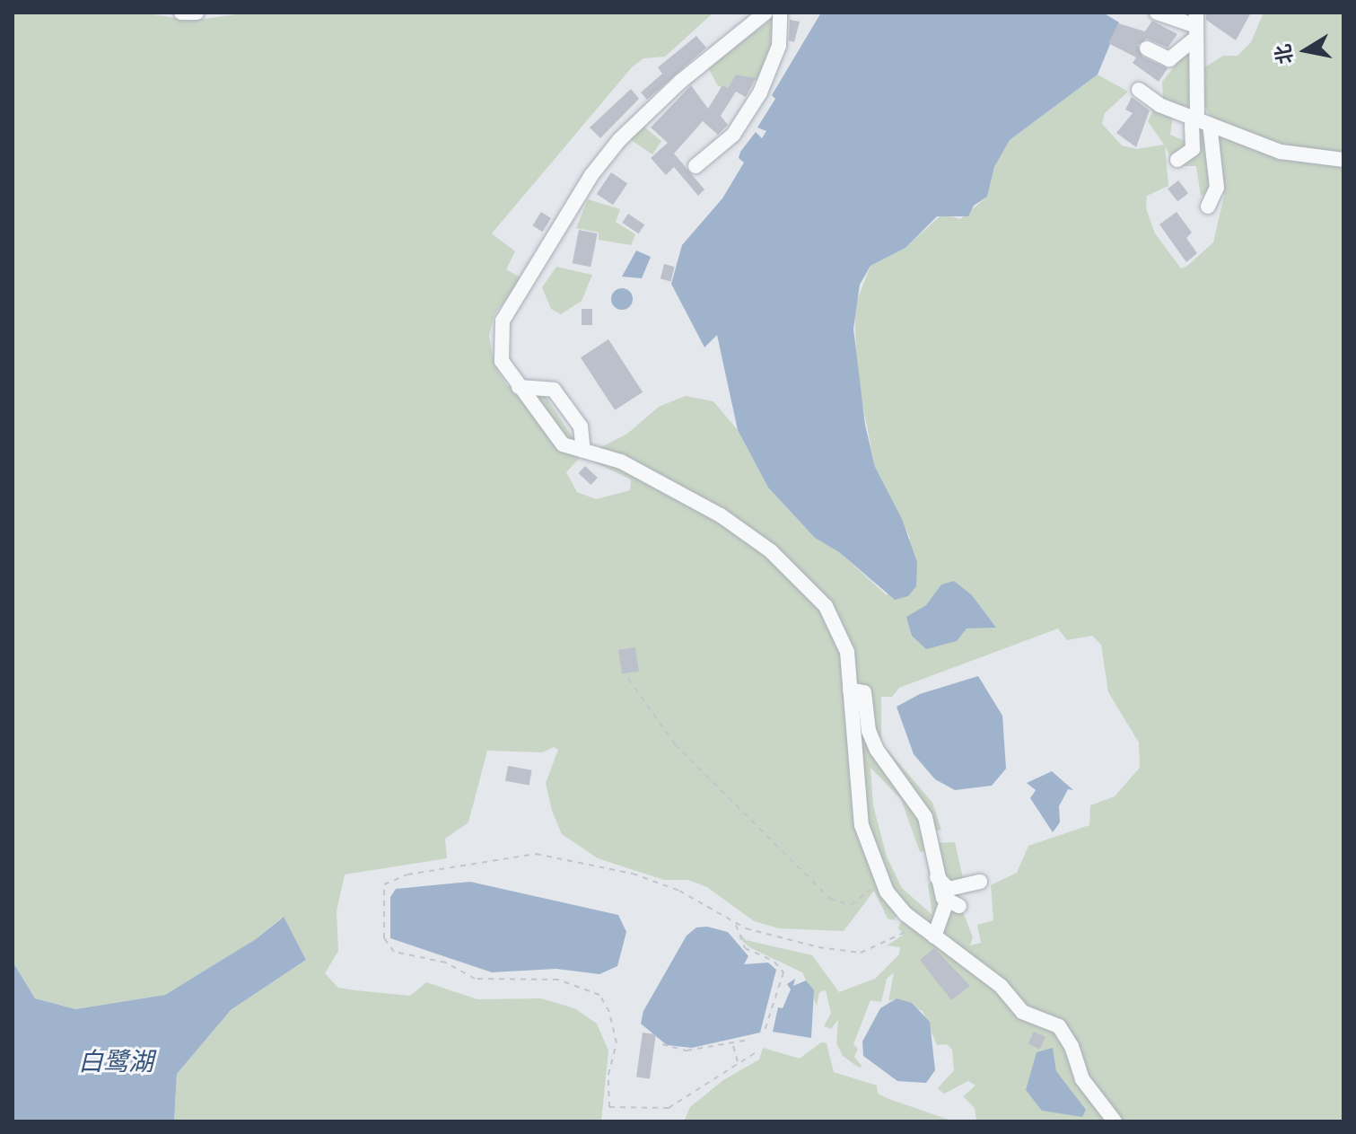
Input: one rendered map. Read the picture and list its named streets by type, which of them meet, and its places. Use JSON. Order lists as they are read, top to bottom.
{
  "water": ["白鹭湖"],
  "north": "left"
}
